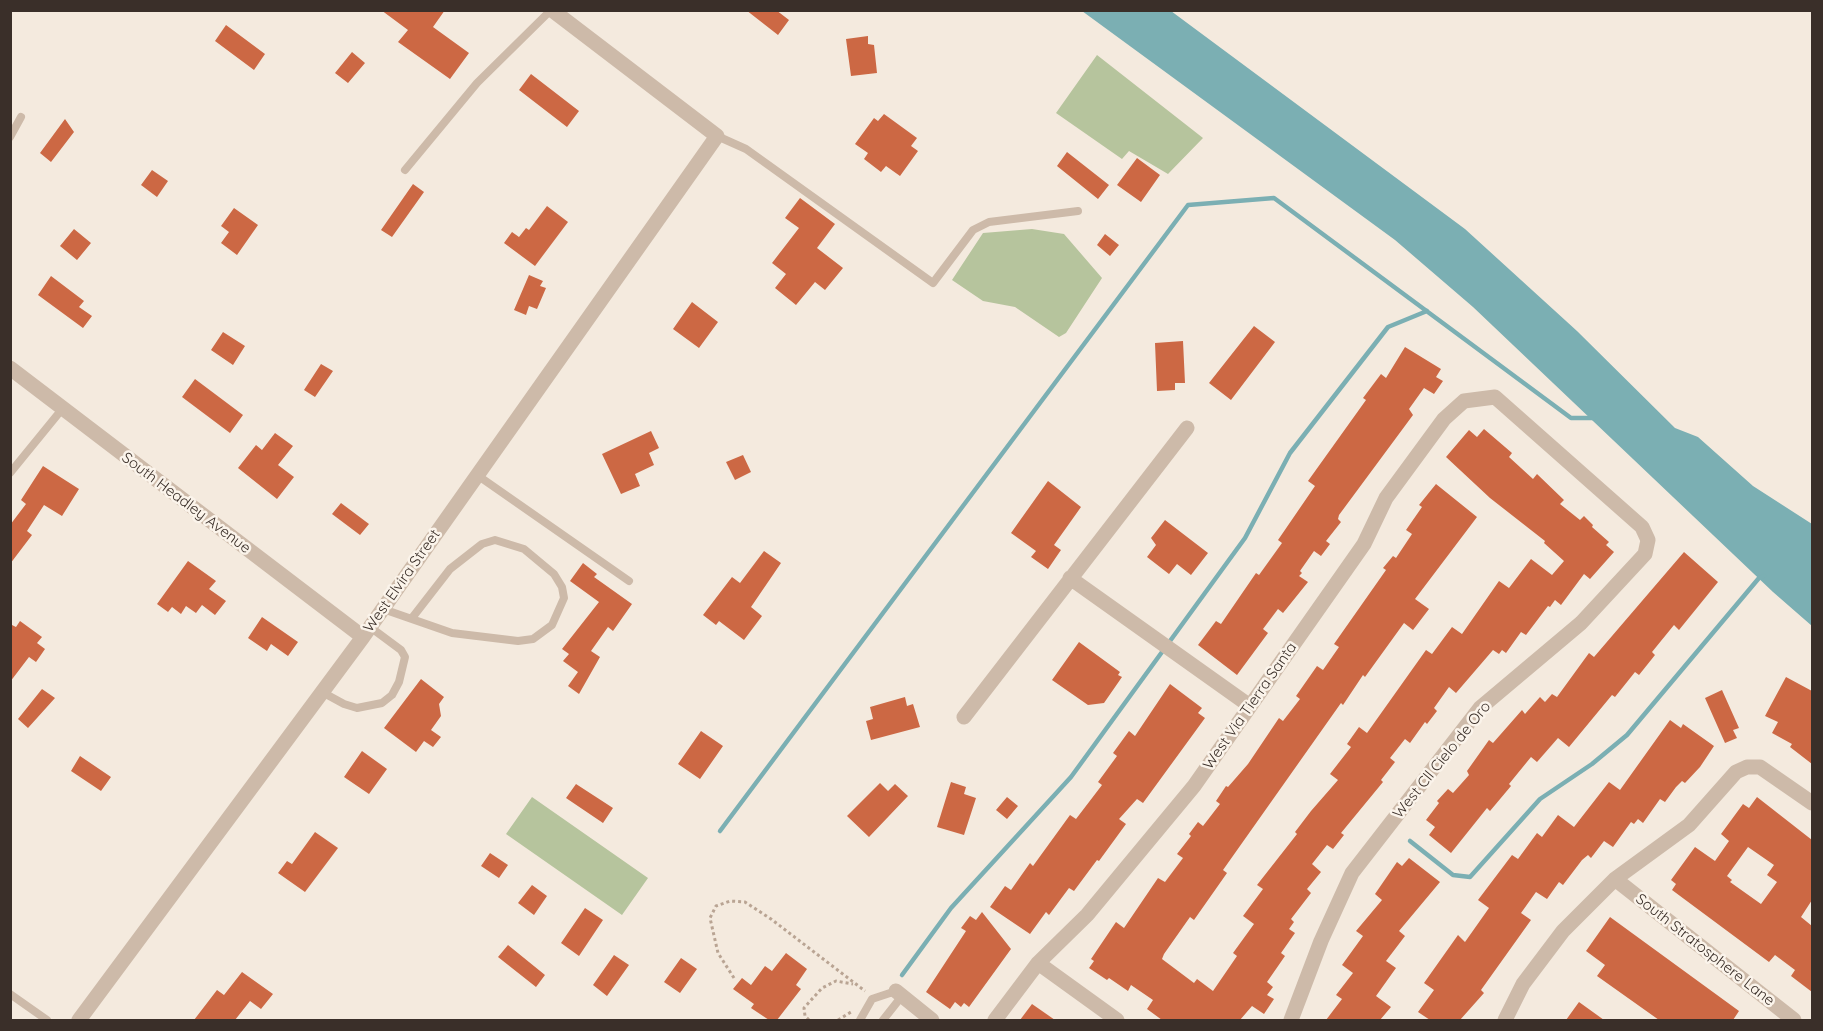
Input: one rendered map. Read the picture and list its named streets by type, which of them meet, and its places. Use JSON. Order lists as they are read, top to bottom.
{
  "streets": {
    "street": [
      "South Headley Avenue",
      "West Elvira Street",
      "West Via Tierra Santa",
      "West Cll Cielo de Oro",
      "South Stratosphere Lane"
    ]
  },
  "crossings": [
    ["South Headley Avenue", "West Elvira Street"],
    ["West Via Tierra Santa", "West Cll Cielo de Oro"]
  ]
}
